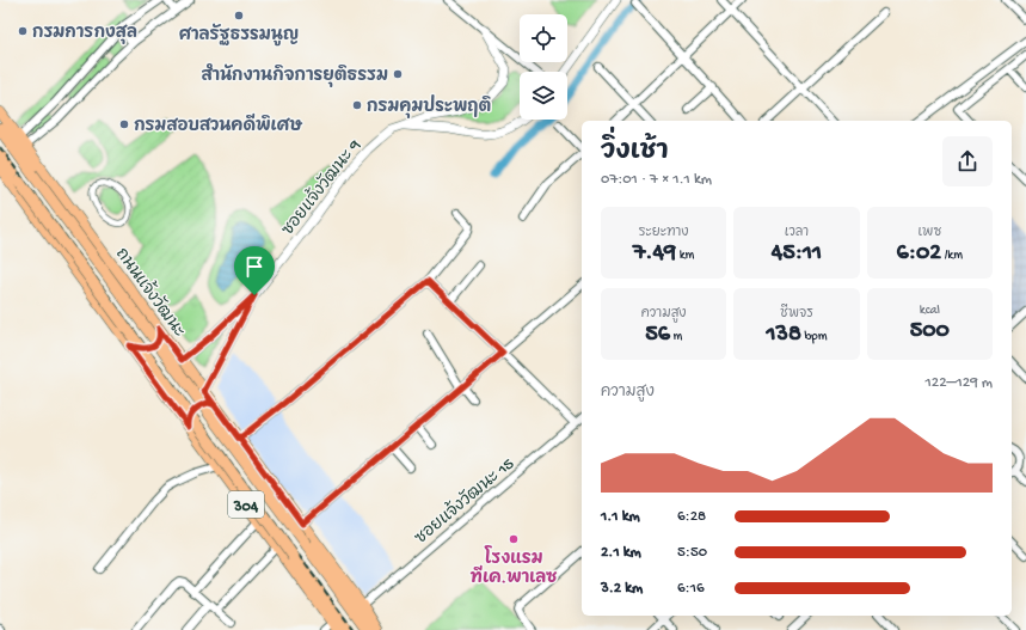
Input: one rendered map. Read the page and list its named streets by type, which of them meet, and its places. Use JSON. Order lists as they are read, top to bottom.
{
  "streets": {
    "main road": ["ถนนแจ้งวัฒนะ", "304"],
    "street": ["ซอยแจ้งวัฒนะ 9", "ซอยแจ้งวัฒนะ 15"]
  },
  "crossings": [
    ["ซอยแจ้งวัฒนะ 9", "ถนนแจ้งวัฒนะ"],
    ["ถนนแจ้งวัฒนะ", "ซอยแจ้งวัฒนะ 15"]
  ],
  "places": [
    "ศาลรัฐธรรมนูญ",
    "กรมการกงสุล",
    "สำนักงานกิจการยุติธรรม",
    "กรมคุมประพฤติ",
    "กรมสอบสวนคดีพิเศษ",
    "โรงแรม ทีเค.พาเลซ"
  ],
  "page": {
    "heading": ["วิ่งเช้า", "07:01 · 7 × 1.1 km"],
    "stats": [
      ["ระยะทาง", "7.49 km"],
      ["เวลา", "45:11"],
      ["เพซ", "6:02 /km"],
      ["ความสูง", "56 m"],
      ["ชีพจร", "138 bpm"],
      ["kcal", "500"]
    ],
    "chart": ["ความสูง", "122–129 m"],
    "list": [
      {
        "name": "1.1 km",
        "note": "6:28"
      },
      {
        "name": "2.1 km",
        "note": "5:50"
      },
      {
        "name": "3.2 km",
        "note": "6:16"
      }
    ]
  }
}
